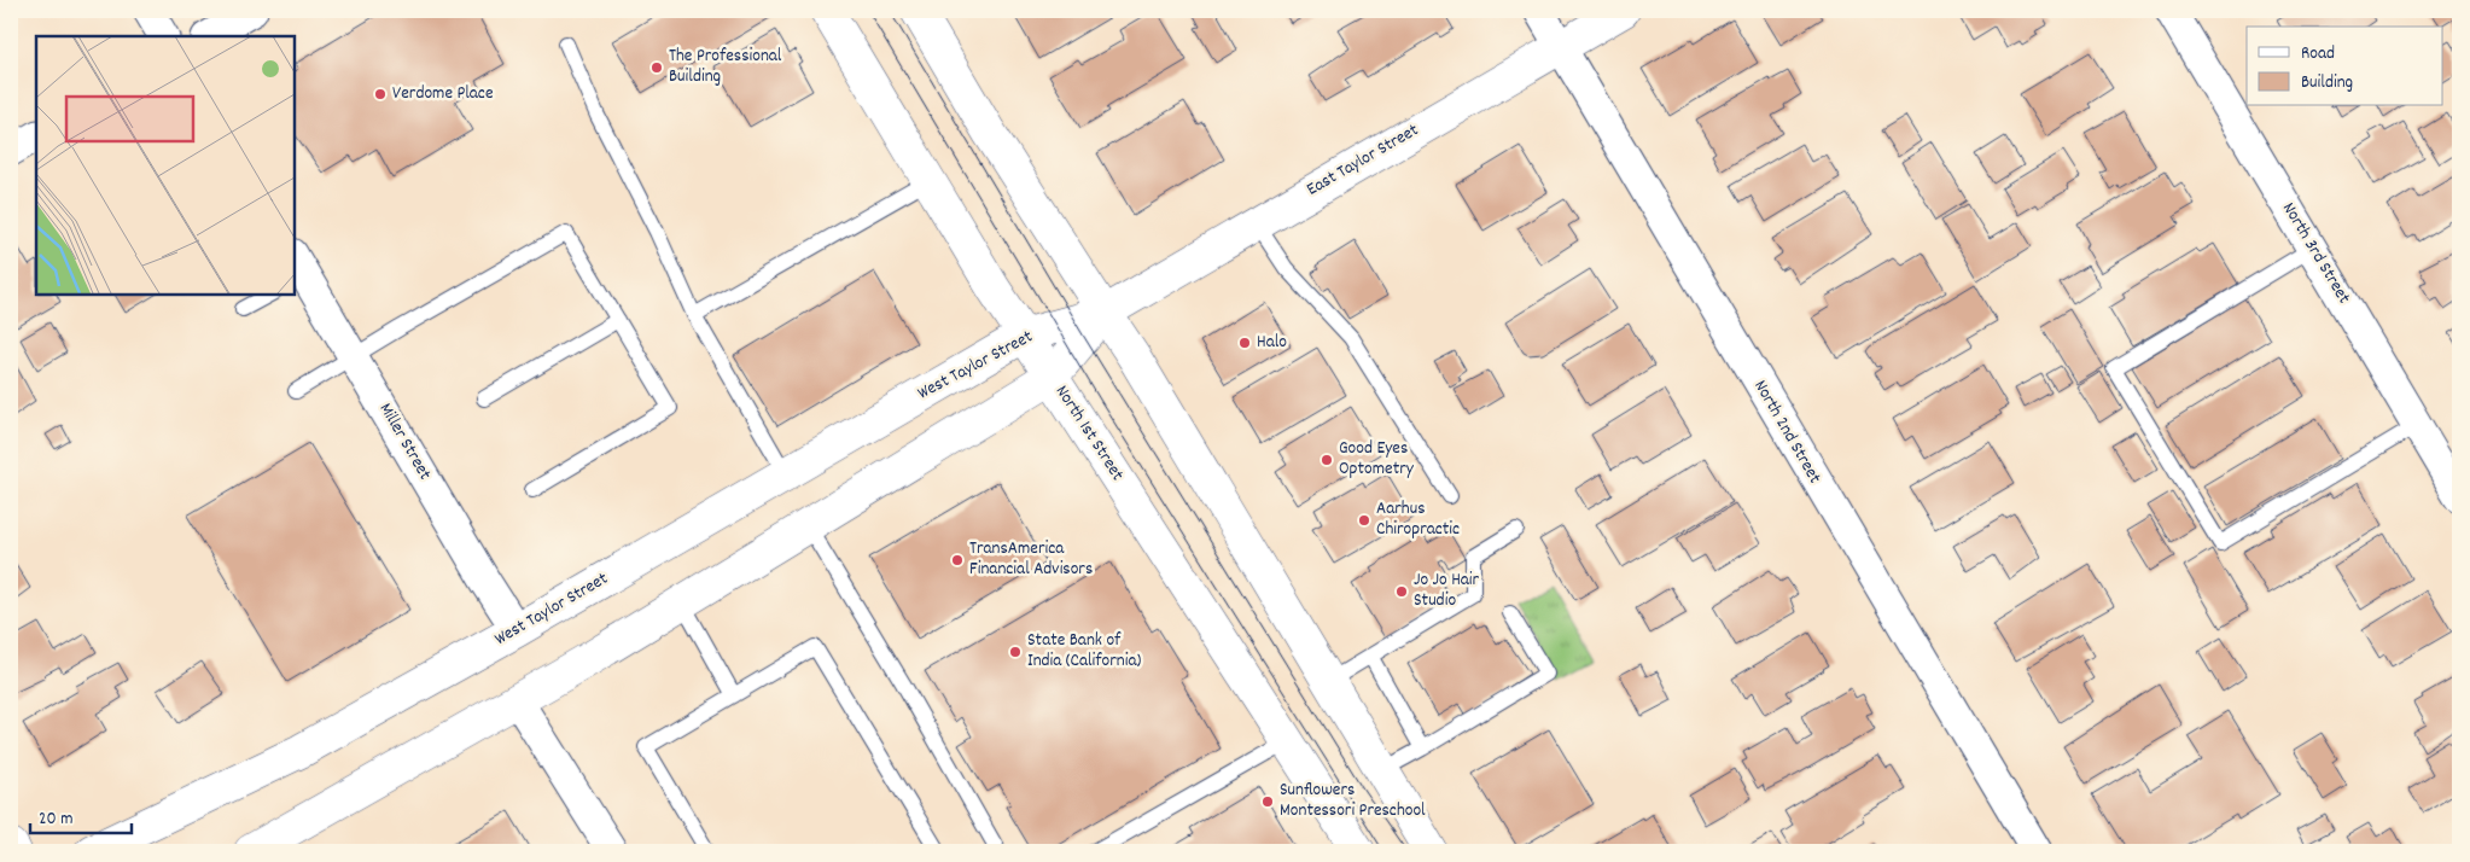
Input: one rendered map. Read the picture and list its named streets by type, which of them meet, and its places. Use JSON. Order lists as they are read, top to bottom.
{
  "streets": {
    "main road": ["East Taylor Street", "West Taylor Street", "North 1st Street"],
    "street": ["North 3rd Street", "North 2nd Street", "Miller Street"]
  },
  "crossings": [
    ["East Taylor Street", "West Taylor Street"],
    ["East Taylor Street", "North 2nd Street"],
    ["West Taylor Street", "North 1st Street"],
    ["West Taylor Street", "Miller Street"]
  ],
  "places": [
    "The Professional Building",
    "Verdome Place",
    "Halo",
    "Good Eyes Optometry",
    "Aarhus Chiropractic",
    "TransAmerica Financial Advisors",
    "Jo Jo Hair Studio",
    "State Bank of India (California)",
    "Sunflowers Montessori Preschool"
  ],
  "legend": ["Road", "Building"],
  "scale_bar": "20 m"
}
